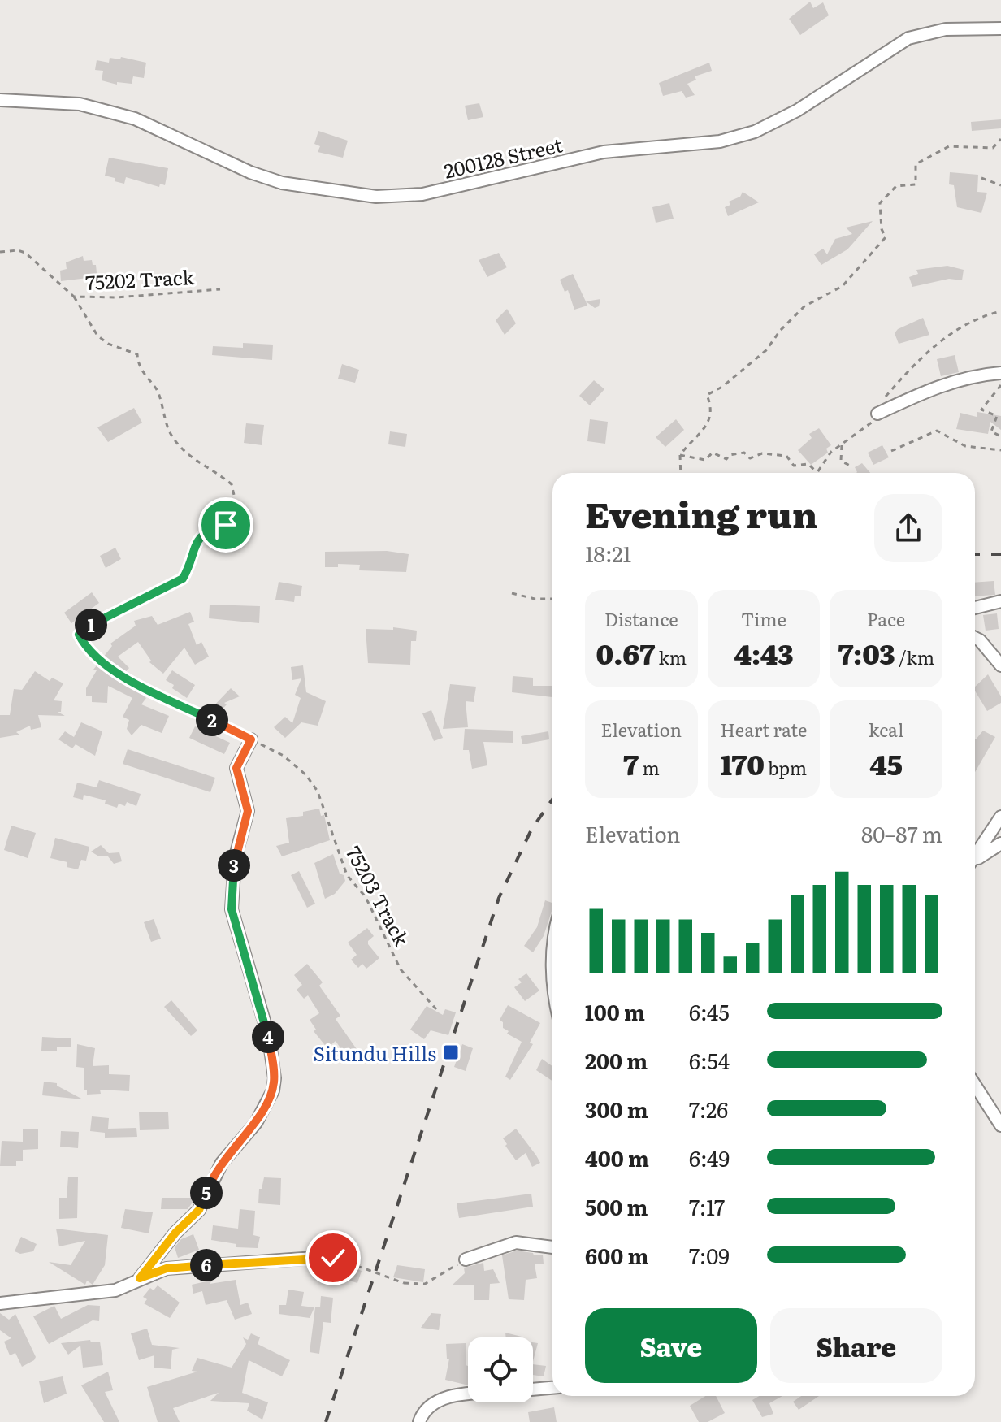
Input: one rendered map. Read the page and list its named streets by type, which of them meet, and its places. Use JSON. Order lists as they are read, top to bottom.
{
  "streets": {
    "street": ["200128 Street"],
    "path": ["75202 Track", "75203 Track"]
  },
  "crossings": [
    ["75202 Track", "75203 Track"]
  ],
  "places": {
    "transit": ["Situndu Hills"]
  },
  "page": {
    "heading": ["Evening run", "18:21"],
    "stats": [
      ["Distance", "0.67 km"],
      ["Time", "4:43"],
      ["Pace", "7:03 /km"],
      ["Elevation", "7 m"],
      ["Heart rate", "170 bpm"],
      ["kcal", "45"]
    ],
    "pins": [
      "1",
      "2",
      "3",
      "4",
      "5",
      "6"
    ],
    "chart": ["Elevation", "80–87 m"],
    "list": [
      {
        "name": "100 m",
        "note": "6:45"
      },
      {
        "name": "200 m",
        "note": "6:54"
      },
      {
        "name": "300 m",
        "note": "7:26"
      },
      {
        "name": "400 m",
        "note": "6:49"
      },
      {
        "name": "500 m",
        "note": "7:17"
      },
      {
        "name": "600 m",
        "note": "7:09"
      }
    ],
    "buttons": ["Save", "Share"]
  }
}
